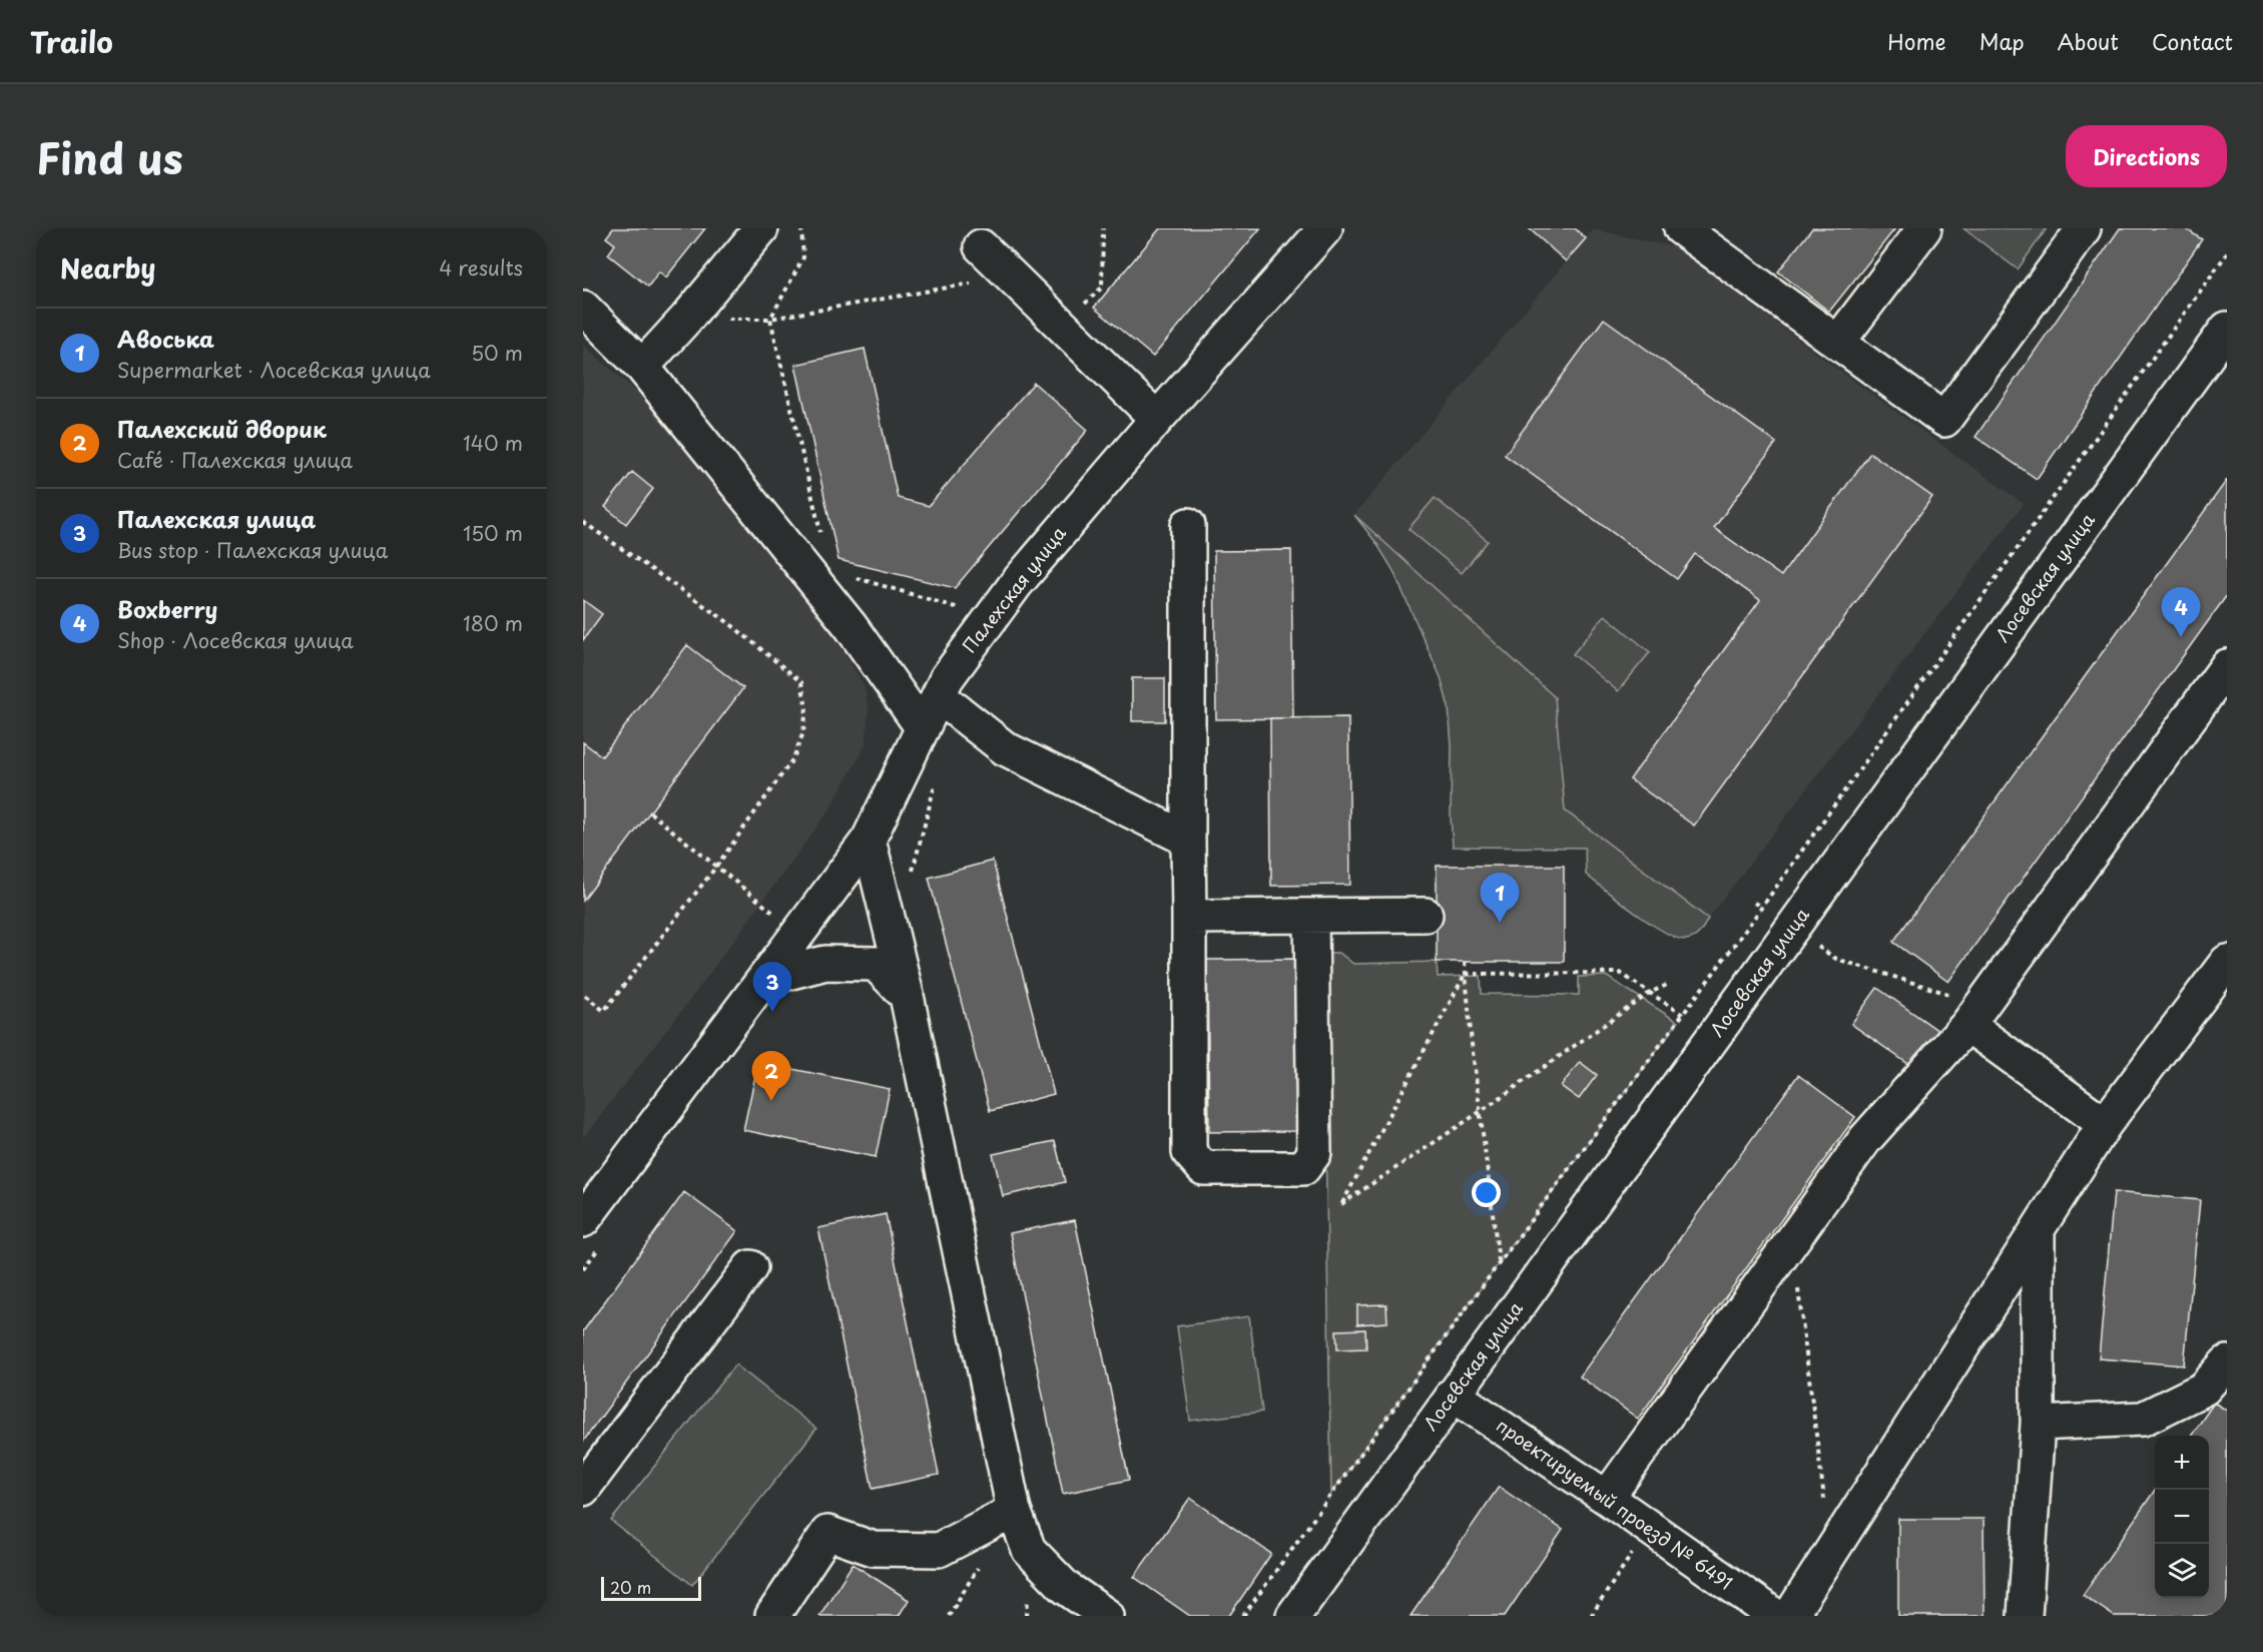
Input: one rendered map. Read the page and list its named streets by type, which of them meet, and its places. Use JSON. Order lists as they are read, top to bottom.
{
  "streets": {
    "street": ["Лосевская улица", "Палехская улица", "проектируемый проезд № 6491"]
  },
  "crossings": [
    ["Лосевская улица", "проектируемый проезд № 6491"]
  ],
  "scale_bar": "20 m",
  "page": {
    "header": "Trailo",
    "nav": [
      "Home",
      "Map",
      "About",
      "Contact"
    ],
    "title": "Find us",
    "buttons": "Directions",
    "heading": ["Nearby", "4 results"],
    "list": [
      {
        "mark": "1",
        "name": "Авоська",
        "note": "Supermarket · Лосевская улица",
        "value": "50 m"
      },
      {
        "mark": "2",
        "name": "Палехский дворик",
        "note": "Café · Палехская улица",
        "value": "140 m"
      },
      {
        "mark": "3",
        "name": "Палехская улица",
        "note": "Bus stop · Палехская улица",
        "value": "150 m"
      },
      {
        "mark": "4",
        "name": "Boxberry",
        "note": "Shop · Лосевская улица",
        "value": "180 m"
      }
    ],
    "pins": [
      "4",
      "1",
      "3",
      "2"
    ],
    "map_buttons": ["+", "−"],
    "scale": "20 m"
  }
}
